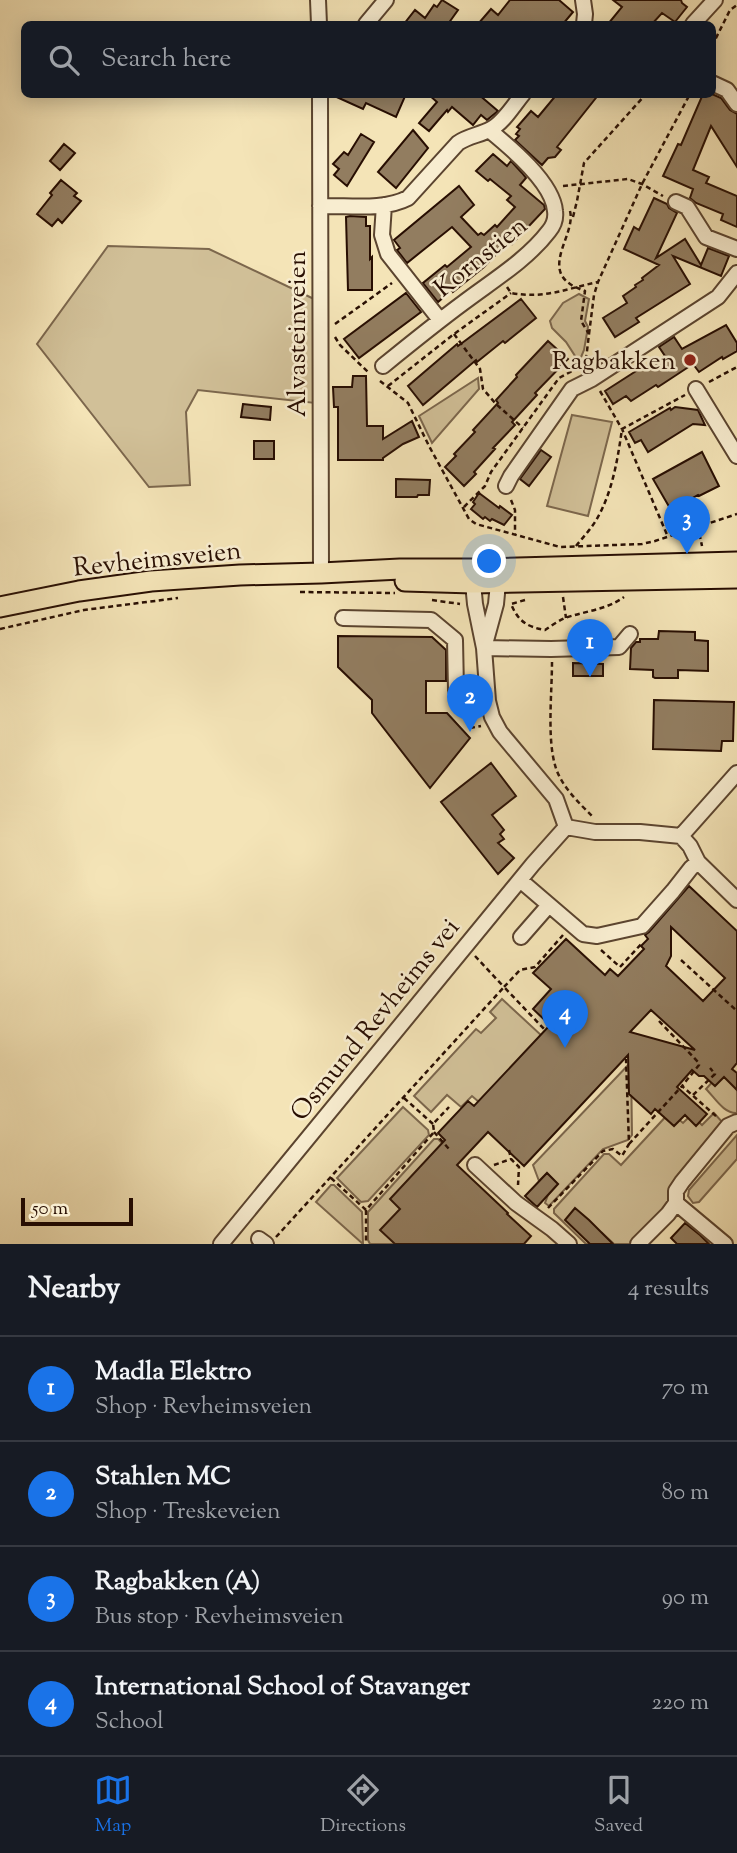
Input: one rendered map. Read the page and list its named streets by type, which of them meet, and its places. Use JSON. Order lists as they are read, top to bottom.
{
  "streets": {
    "main road": ["Revheimsveien"],
    "street": ["Kornstien", "Alvasteinveien", "Osmund Revheims vei"]
  },
  "crossings": [
    ["Kornstien", "Alvasteinveien"],
    ["Alvasteinveien", "Revheimsveien"]
  ],
  "places": ["Ragbakken"],
  "scale_bar": "50 m",
  "page": {
    "search": "Search here",
    "pins": [
      "3",
      "1",
      "2",
      "4"
    ],
    "scale": "50 m",
    "heading": ["Nearby", "4 results"],
    "list": [
      {
        "mark": "1",
        "name": "Madla Elektro",
        "note": "Shop · Revheimsveien",
        "value": "70 m"
      },
      {
        "mark": "2",
        "name": "Stahlen MC",
        "note": "Shop · Treskeveien",
        "value": "80 m"
      },
      {
        "mark": "3",
        "name": "Ragbakken (A)",
        "note": "Bus stop · Revheimsveien",
        "value": "90 m"
      },
      {
        "mark": "4",
        "name": "International School of Stavanger",
        "note": "School",
        "value": "220 m"
      }
    ],
    "nav": ["Map", "Directions", "Saved"]
  }
}
